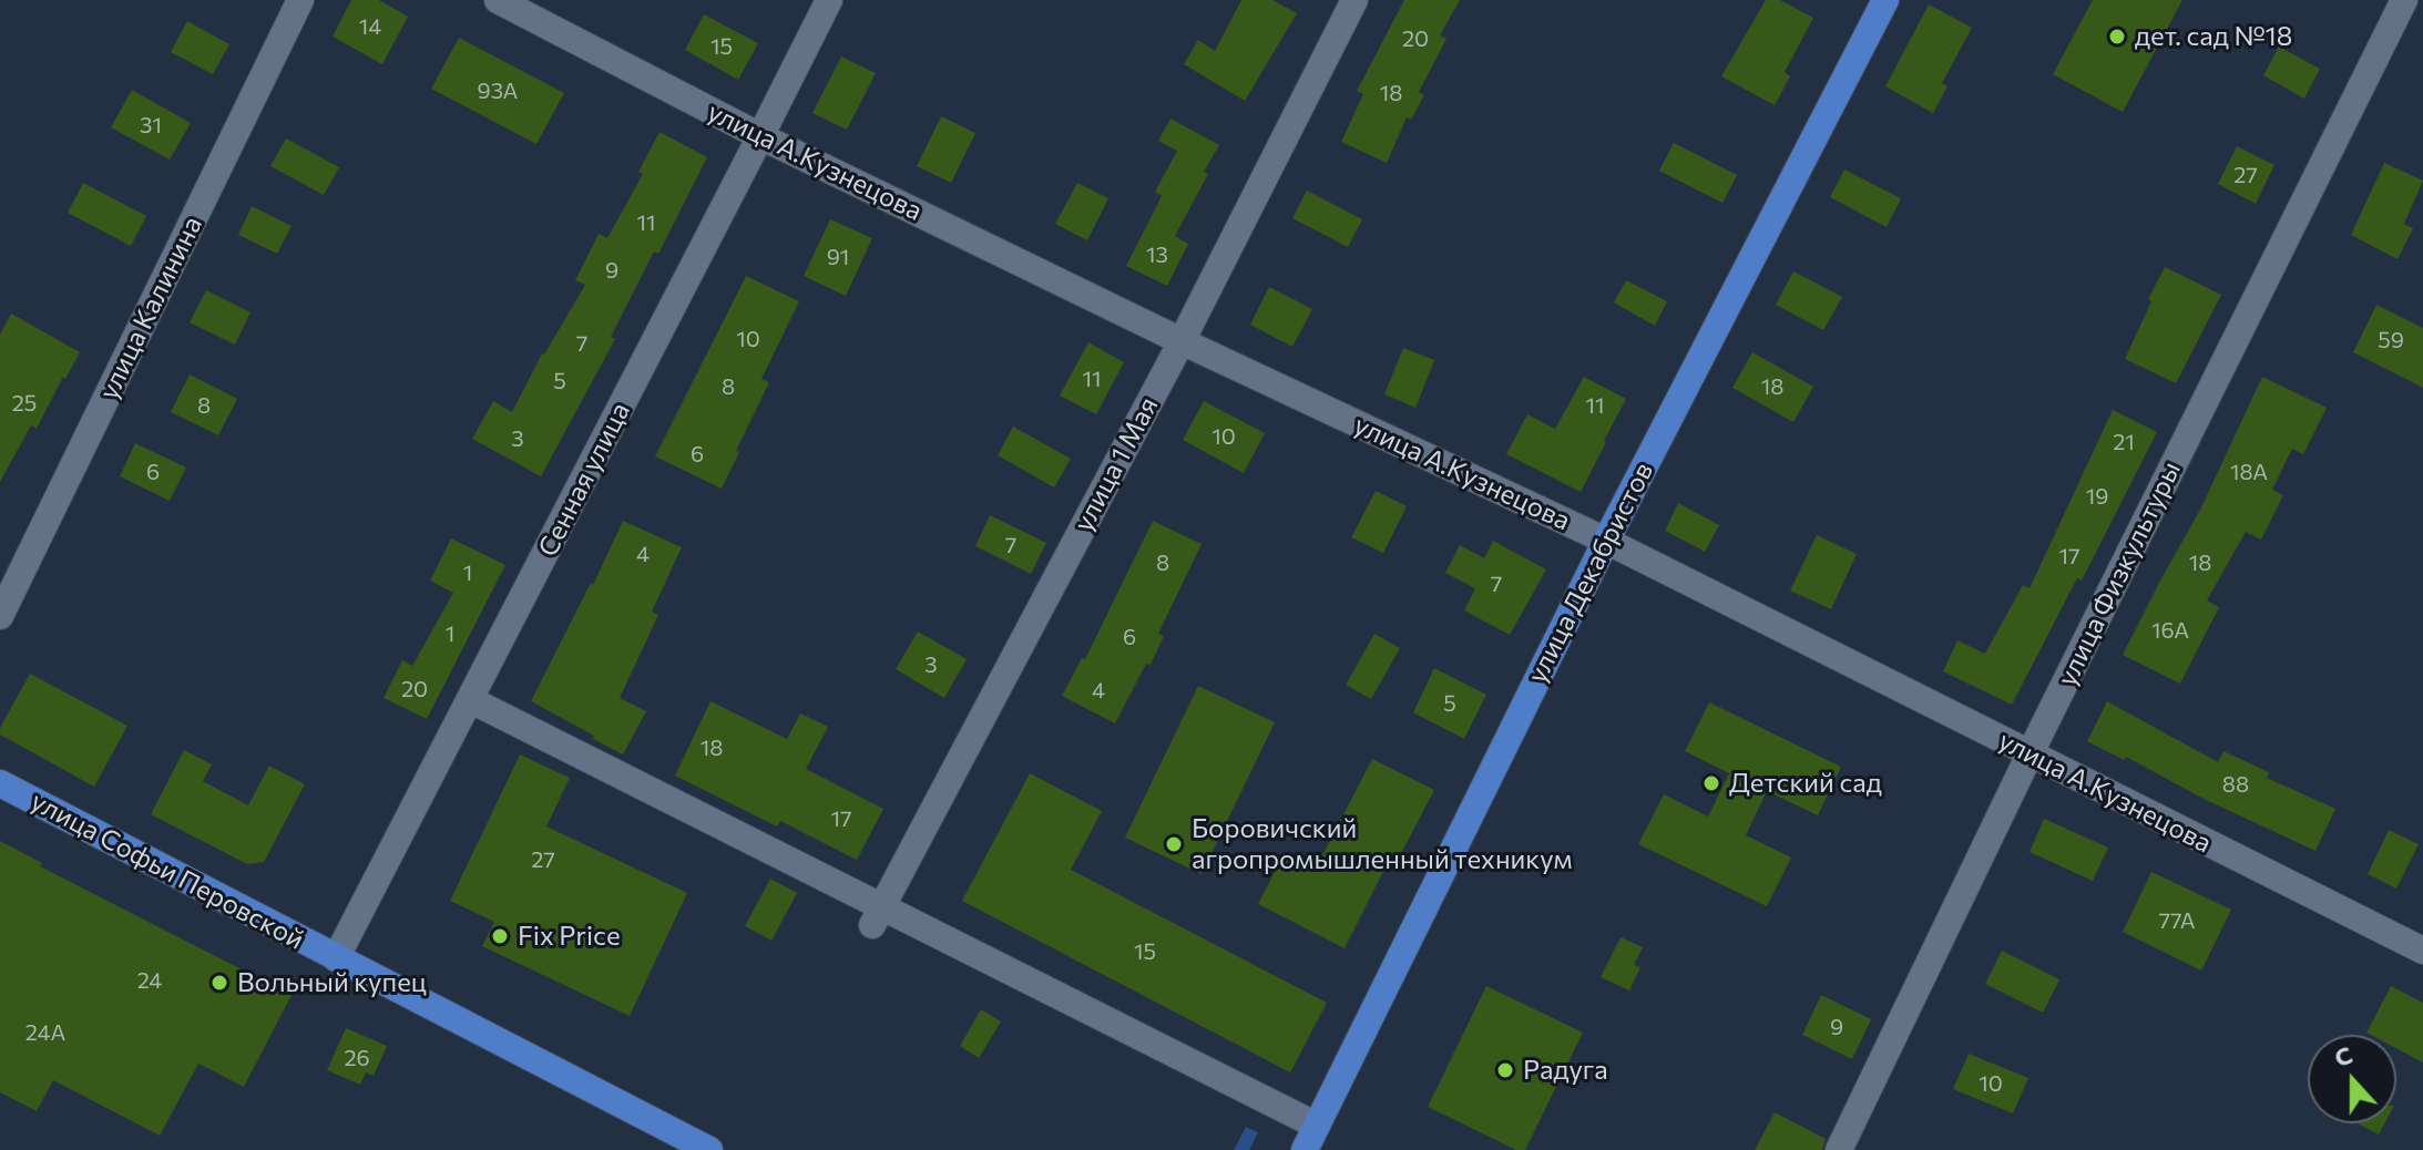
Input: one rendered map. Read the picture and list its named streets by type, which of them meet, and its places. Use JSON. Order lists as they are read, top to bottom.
{
  "streets": {
    "main road": ["улица Декабристов", "улица Софьи Перовской"],
    "street": [
      "улица А.Кузнецова",
      "улица Калинина",
      "улица 1 Мая",
      "Сенная улица",
      "улица Физкультуры"
    ]
  },
  "crossings": [
    ["улица А.Кузнецова", "улица 1 Мая"],
    ["улица А.Кузнецова", "Сенная улица"],
    ["улица А.Кузнецова", "улица Декабристов"],
    ["улица А.Кузнецова", "улица Физкультуры"],
    ["Сенная улица", "улица Софьи Перовской"]
  ],
  "places": [
    "дет. сад №18",
    "Детский сад",
    "Боровичский агропромышленный техникум",
    "Fix Price",
    "Вольный купец",
    "Радуга"
  ],
  "house_numbers": [
    "14",
    "20",
    "15",
    "93А",
    "18",
    "31",
    "27",
    "11",
    "13",
    "91",
    "9",
    "10",
    "59",
    "7",
    "11",
    "5",
    "8",
    "18",
    "25",
    "8",
    "11",
    "10",
    "3",
    "21",
    "6",
    "6",
    "18А",
    "19",
    "7",
    "4",
    "17",
    "8",
    "18",
    "1",
    "7",
    "16А",
    "1",
    "6",
    "3",
    "20",
    "4",
    "5",
    "18",
    "88",
    "17",
    "27",
    "77А",
    "15",
    "24",
    "9",
    "24А",
    "26",
    "10"
  ],
  "north": "top"
}
